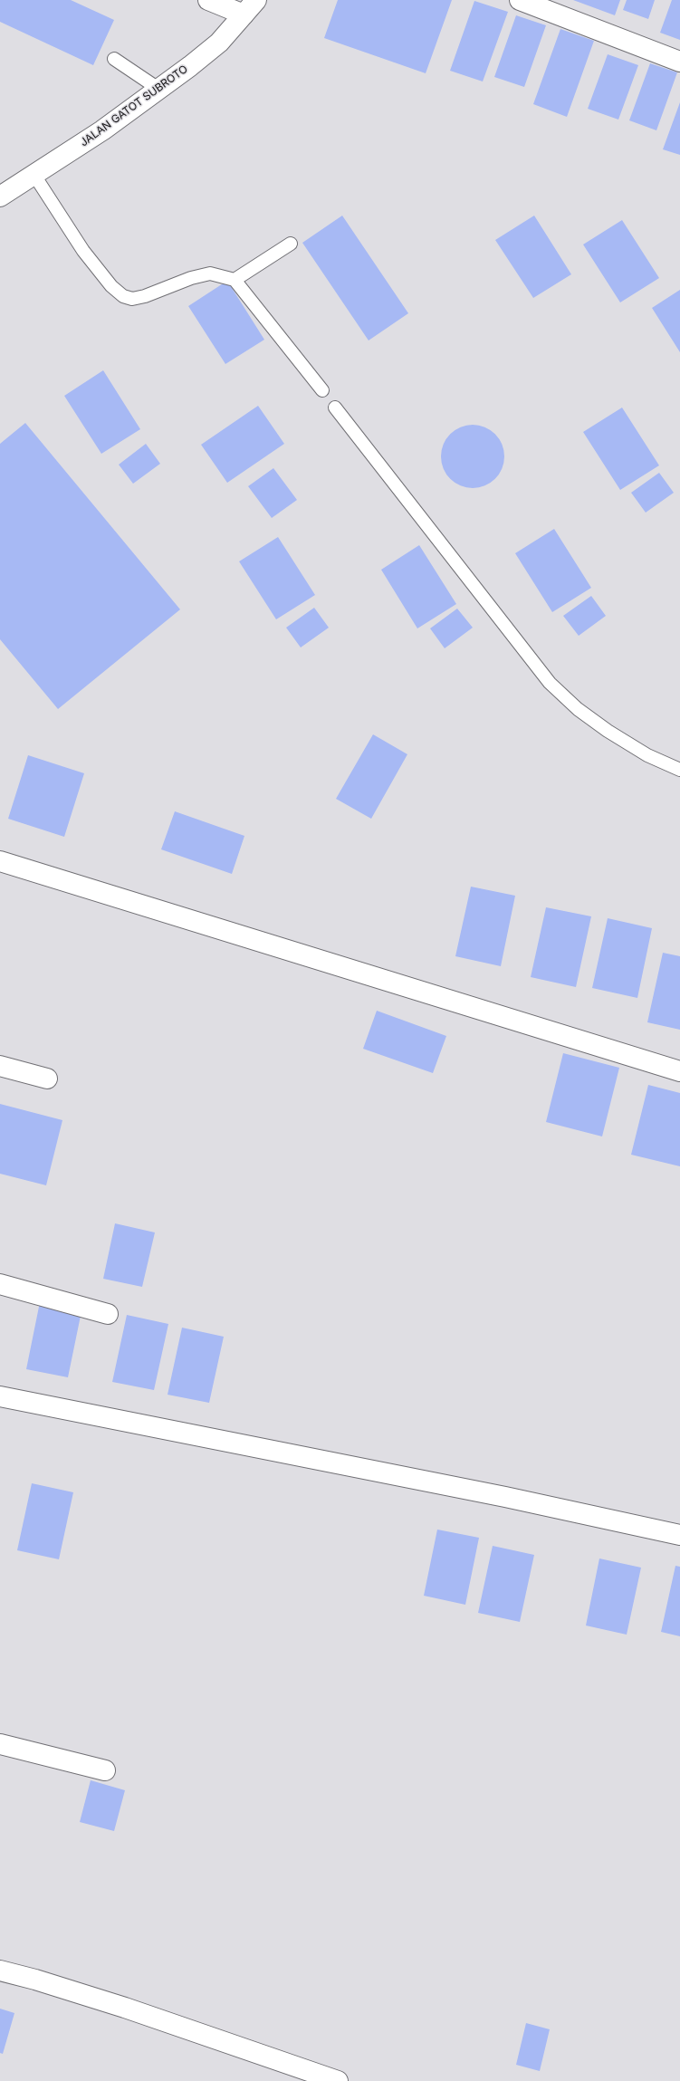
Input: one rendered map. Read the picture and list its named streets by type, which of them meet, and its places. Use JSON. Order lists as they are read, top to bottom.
{
  "streets": {
    "street": ["JALAN GATOT SUBROTO"]
  }
}
